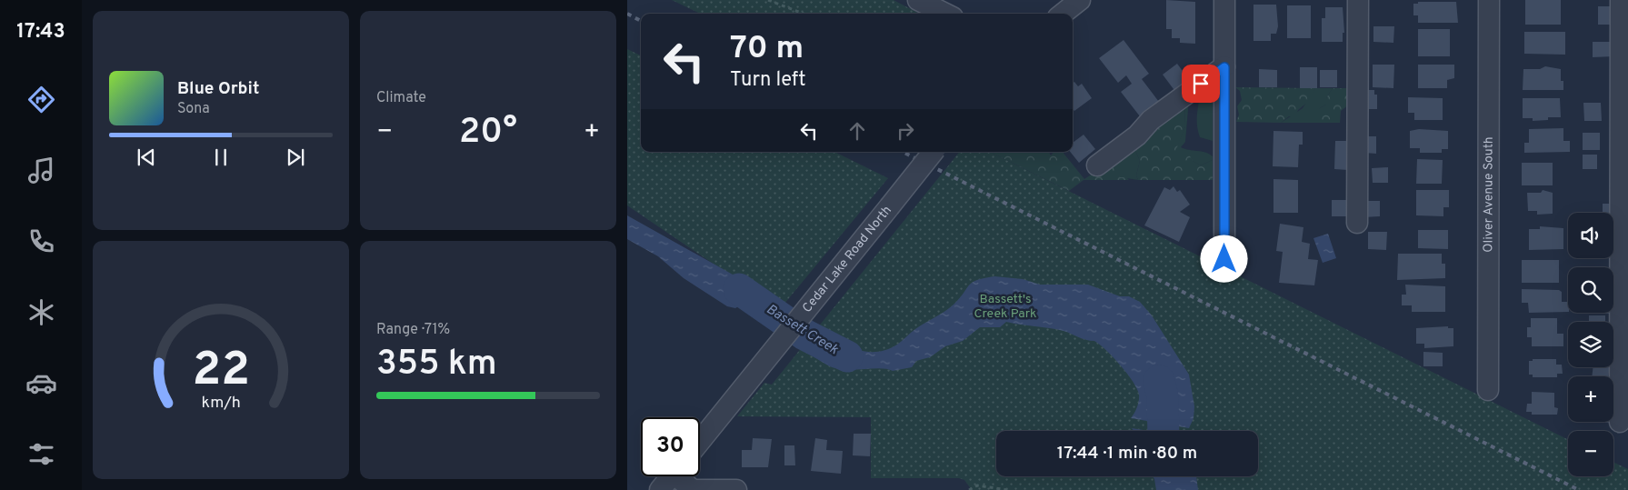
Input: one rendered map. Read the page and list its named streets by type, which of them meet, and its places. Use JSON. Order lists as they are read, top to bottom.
{
  "streets": {
    "street": ["Oliver Avenue South", "Cedar Lake Road North"]
  },
  "water": ["Bassett Creek"],
  "parks": ["Bassett's Creek Park"],
  "page": {
    "tabs": "17:43",
    "tile": [
      "Climate",
      ["Range · 71%", "355 km"]
    ],
    "turn": ["70 m", "Turn left"],
    "song": ["Blue Orbit", "Sona"],
    "heat": ["−", "20°", "+"],
    "map_buttons": ["+", "−"],
    "limit": "30",
    "trip": "17:44 · 1 min · 80 m",
    "gauge": ["22", "km/h"]
  }
}
